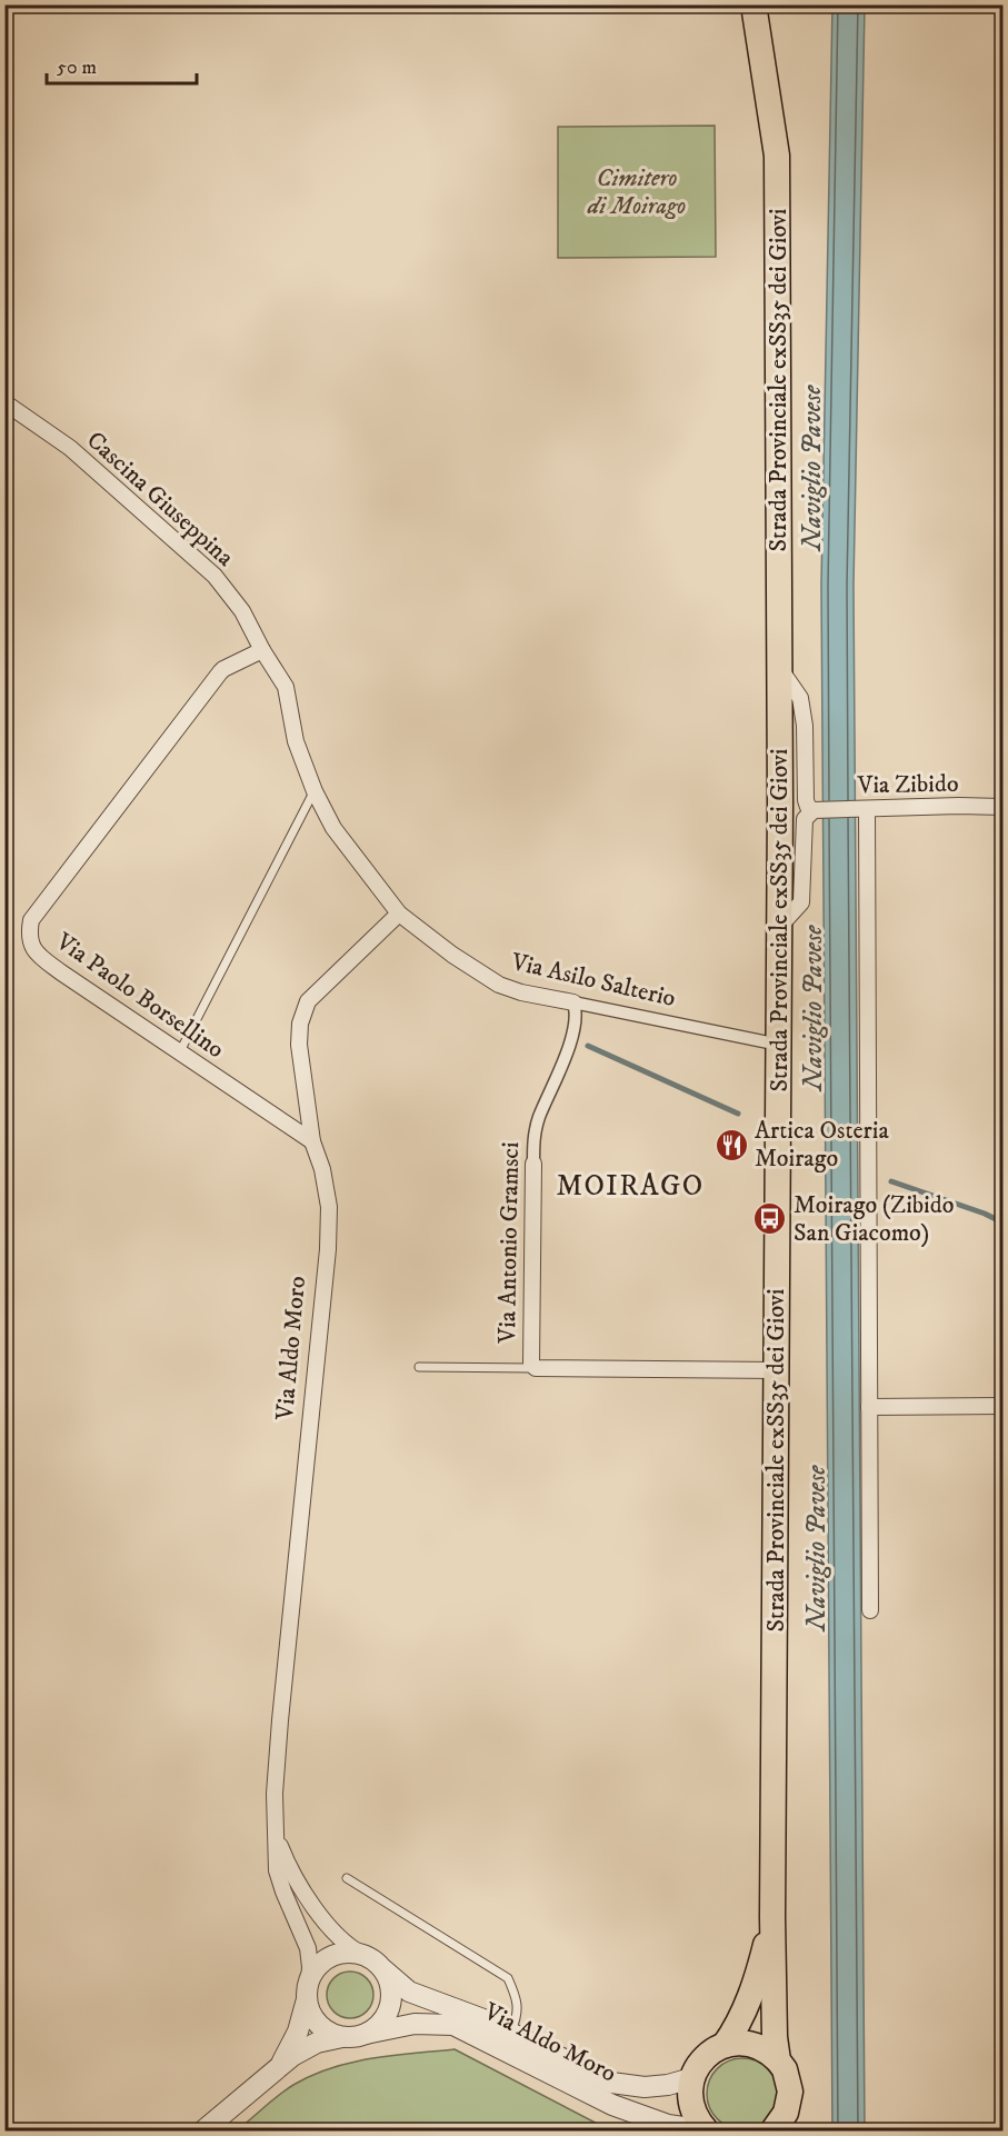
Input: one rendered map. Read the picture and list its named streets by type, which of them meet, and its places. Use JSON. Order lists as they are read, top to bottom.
{
  "streets": {
    "main road": ["Strada Provinciale exSS35 dei Giovi"],
    "street": [
      "Cascina Giuseppina",
      "Via Zibido",
      "Via Asilo Salterio",
      "Via Paolo Borsellino",
      "Via Antonio Gramsci",
      "Via Aldo Moro"
    ]
  },
  "crossings": [
    ["Strada Provinciale exSS35 dei Giovi", "Via Asilo Salterio"],
    ["Strada Provinciale exSS35 dei Giovi", "Via Antonio Gramsci"],
    ["Cascina Giuseppina", "Via Asilo Salterio"],
    ["Cascina Giuseppina", "Via Paolo Borsellino"],
    ["Via Asilo Salterio", "Via Paolo Borsellino"],
    ["Via Asilo Salterio", "Via Antonio Gramsci"],
    ["Via Asilo Salterio", "Via Aldo Moro"],
    ["Via Paolo Borsellino", "Via Aldo Moro"]
  ],
  "districts": ["MOIRAGO"],
  "water": ["Naviglio Pavese"],
  "parks": ["Cimitero di Moirago"],
  "places": {
    "restaurant": ["Artica Osteria Moirago"],
    "bus stop": ["Moirago (Zibido San Giacomo)"]
  },
  "scale_bar": "50 m"
}
